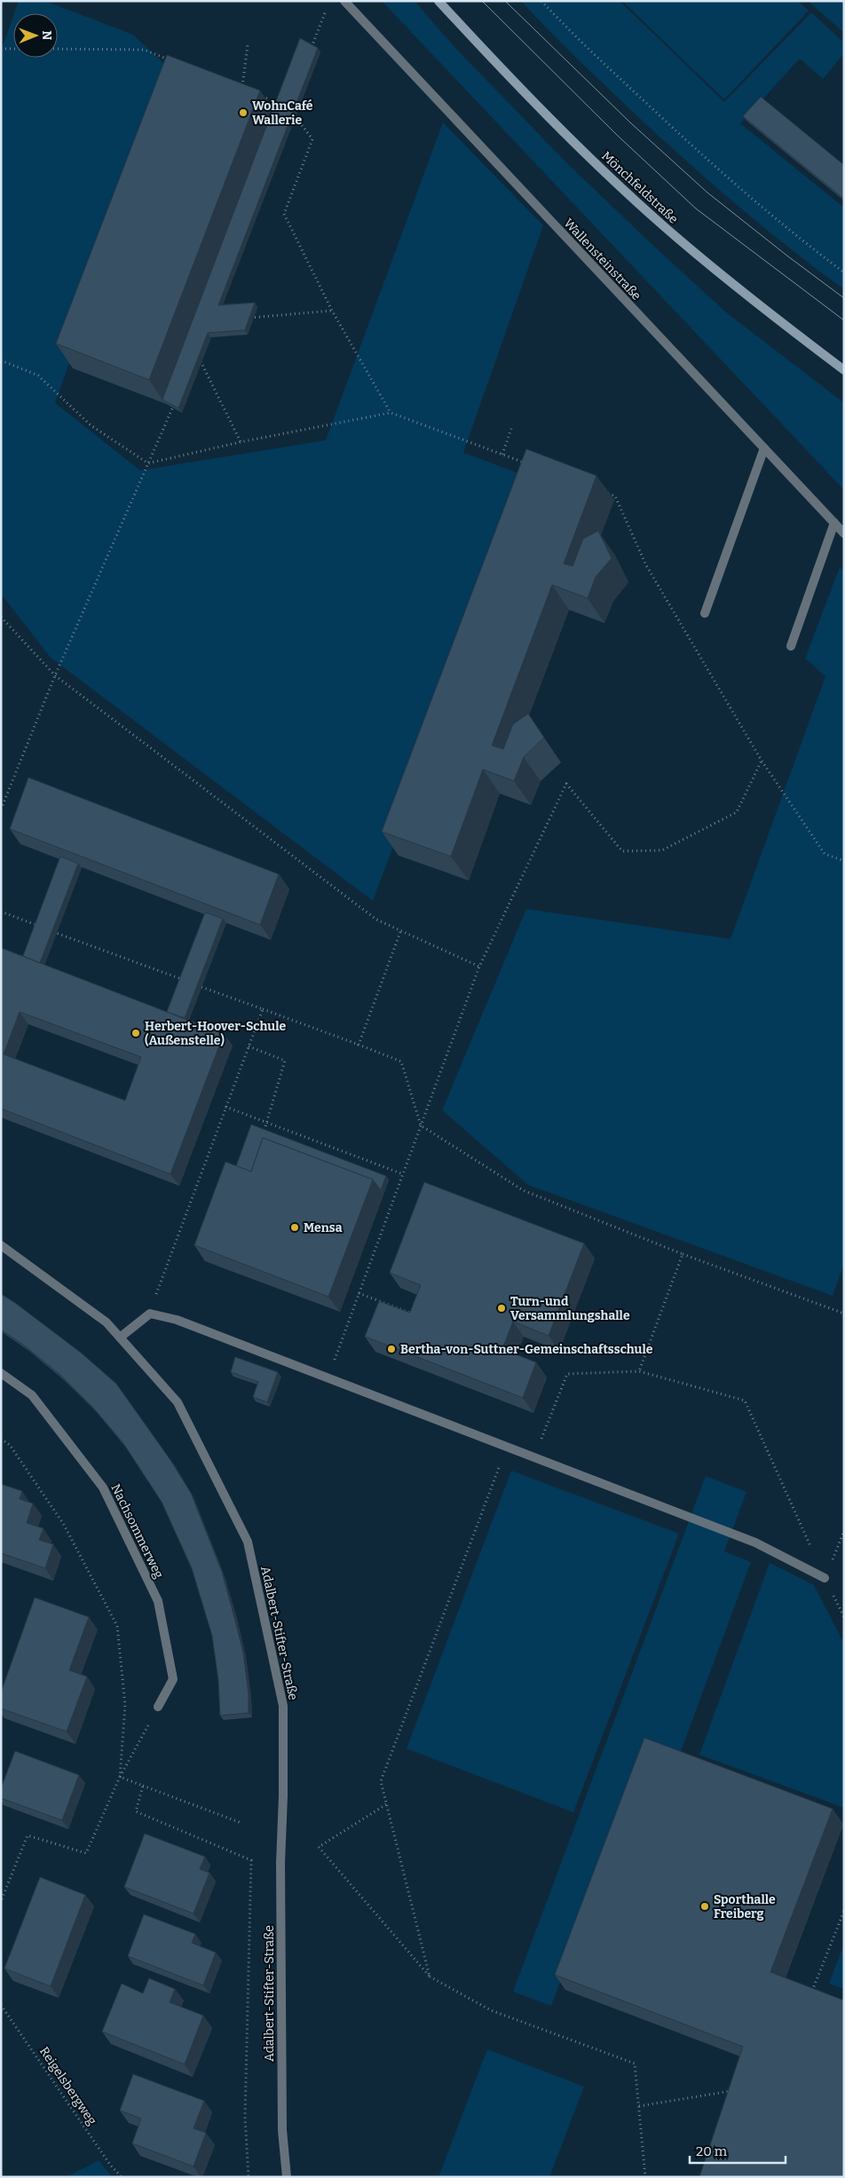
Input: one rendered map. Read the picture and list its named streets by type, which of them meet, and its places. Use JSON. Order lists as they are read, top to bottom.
{
  "streets": {
    "main road": ["Mönchfeldstraße"],
    "street": ["Wallensteinstraße", "Nachsommerweg", "Adalbert-Stifter-Straße"],
    "path": ["Reigelsbergweg"]
  },
  "places": [
    "WohnCafé Wallerie",
    "Herbert-Hoover-Schule (Außenstelle)",
    "Mensa",
    "Turn-und Versammlungshalle",
    "Bertha-von-Suttner-Gemeinschaftsschule",
    "Sporthalle Freiberg"
  ],
  "scale_bar": "20 m",
  "north": "right"
}
